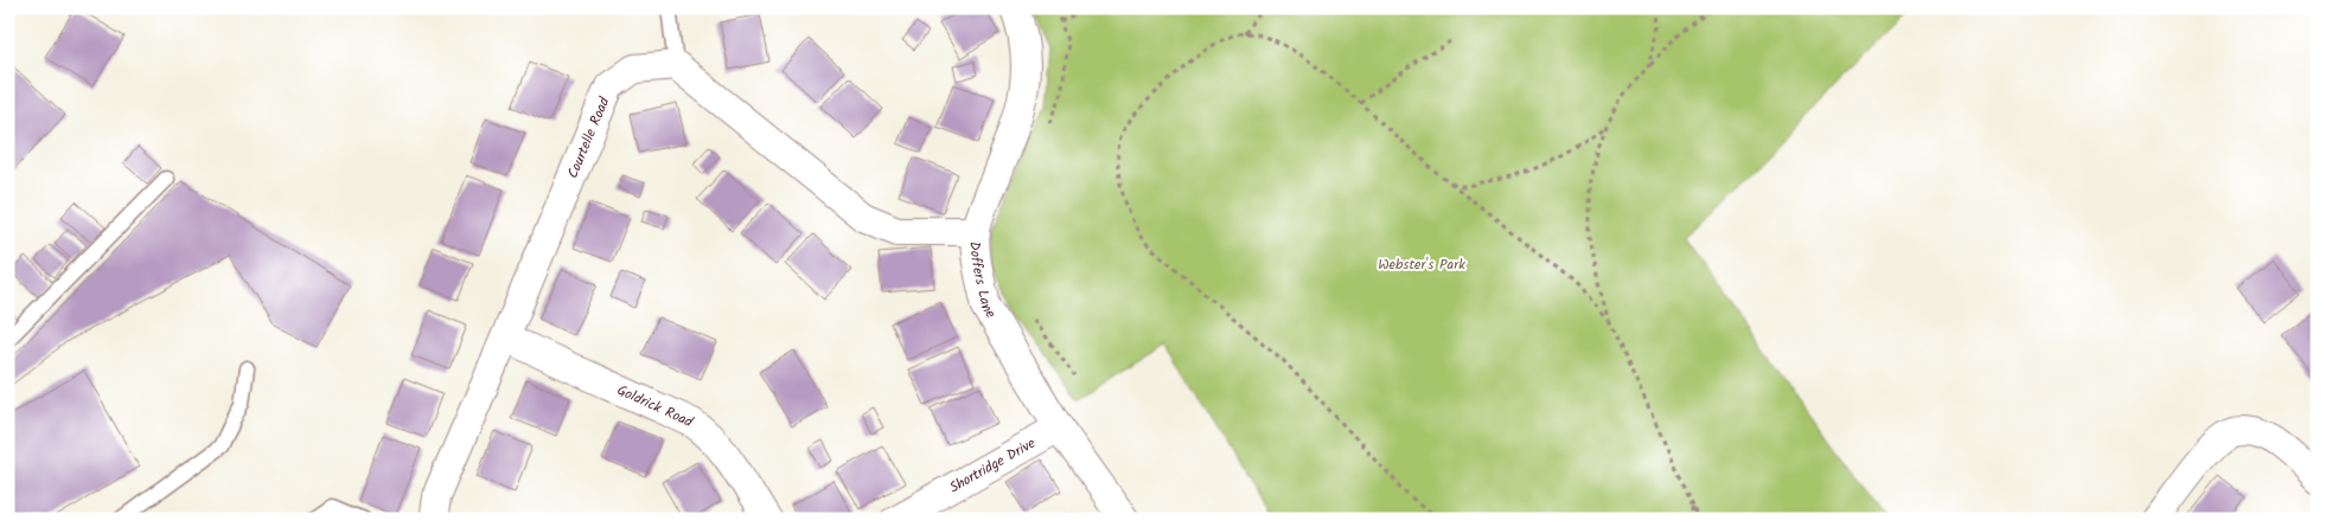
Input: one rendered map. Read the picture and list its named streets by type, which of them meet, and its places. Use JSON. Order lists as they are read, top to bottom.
{
  "streets": {
    "street": [
      "Courtelle Road",
      "Doffers Lane",
      "Goldrick Road",
      "Shortridge Drive"
    ]
  },
  "crossings": [
    ["Courtelle Road", "Goldrick Road"],
    ["Doffers Lane", "Shortridge Drive"]
  ],
  "parks": ["Webster's Park"]
}
